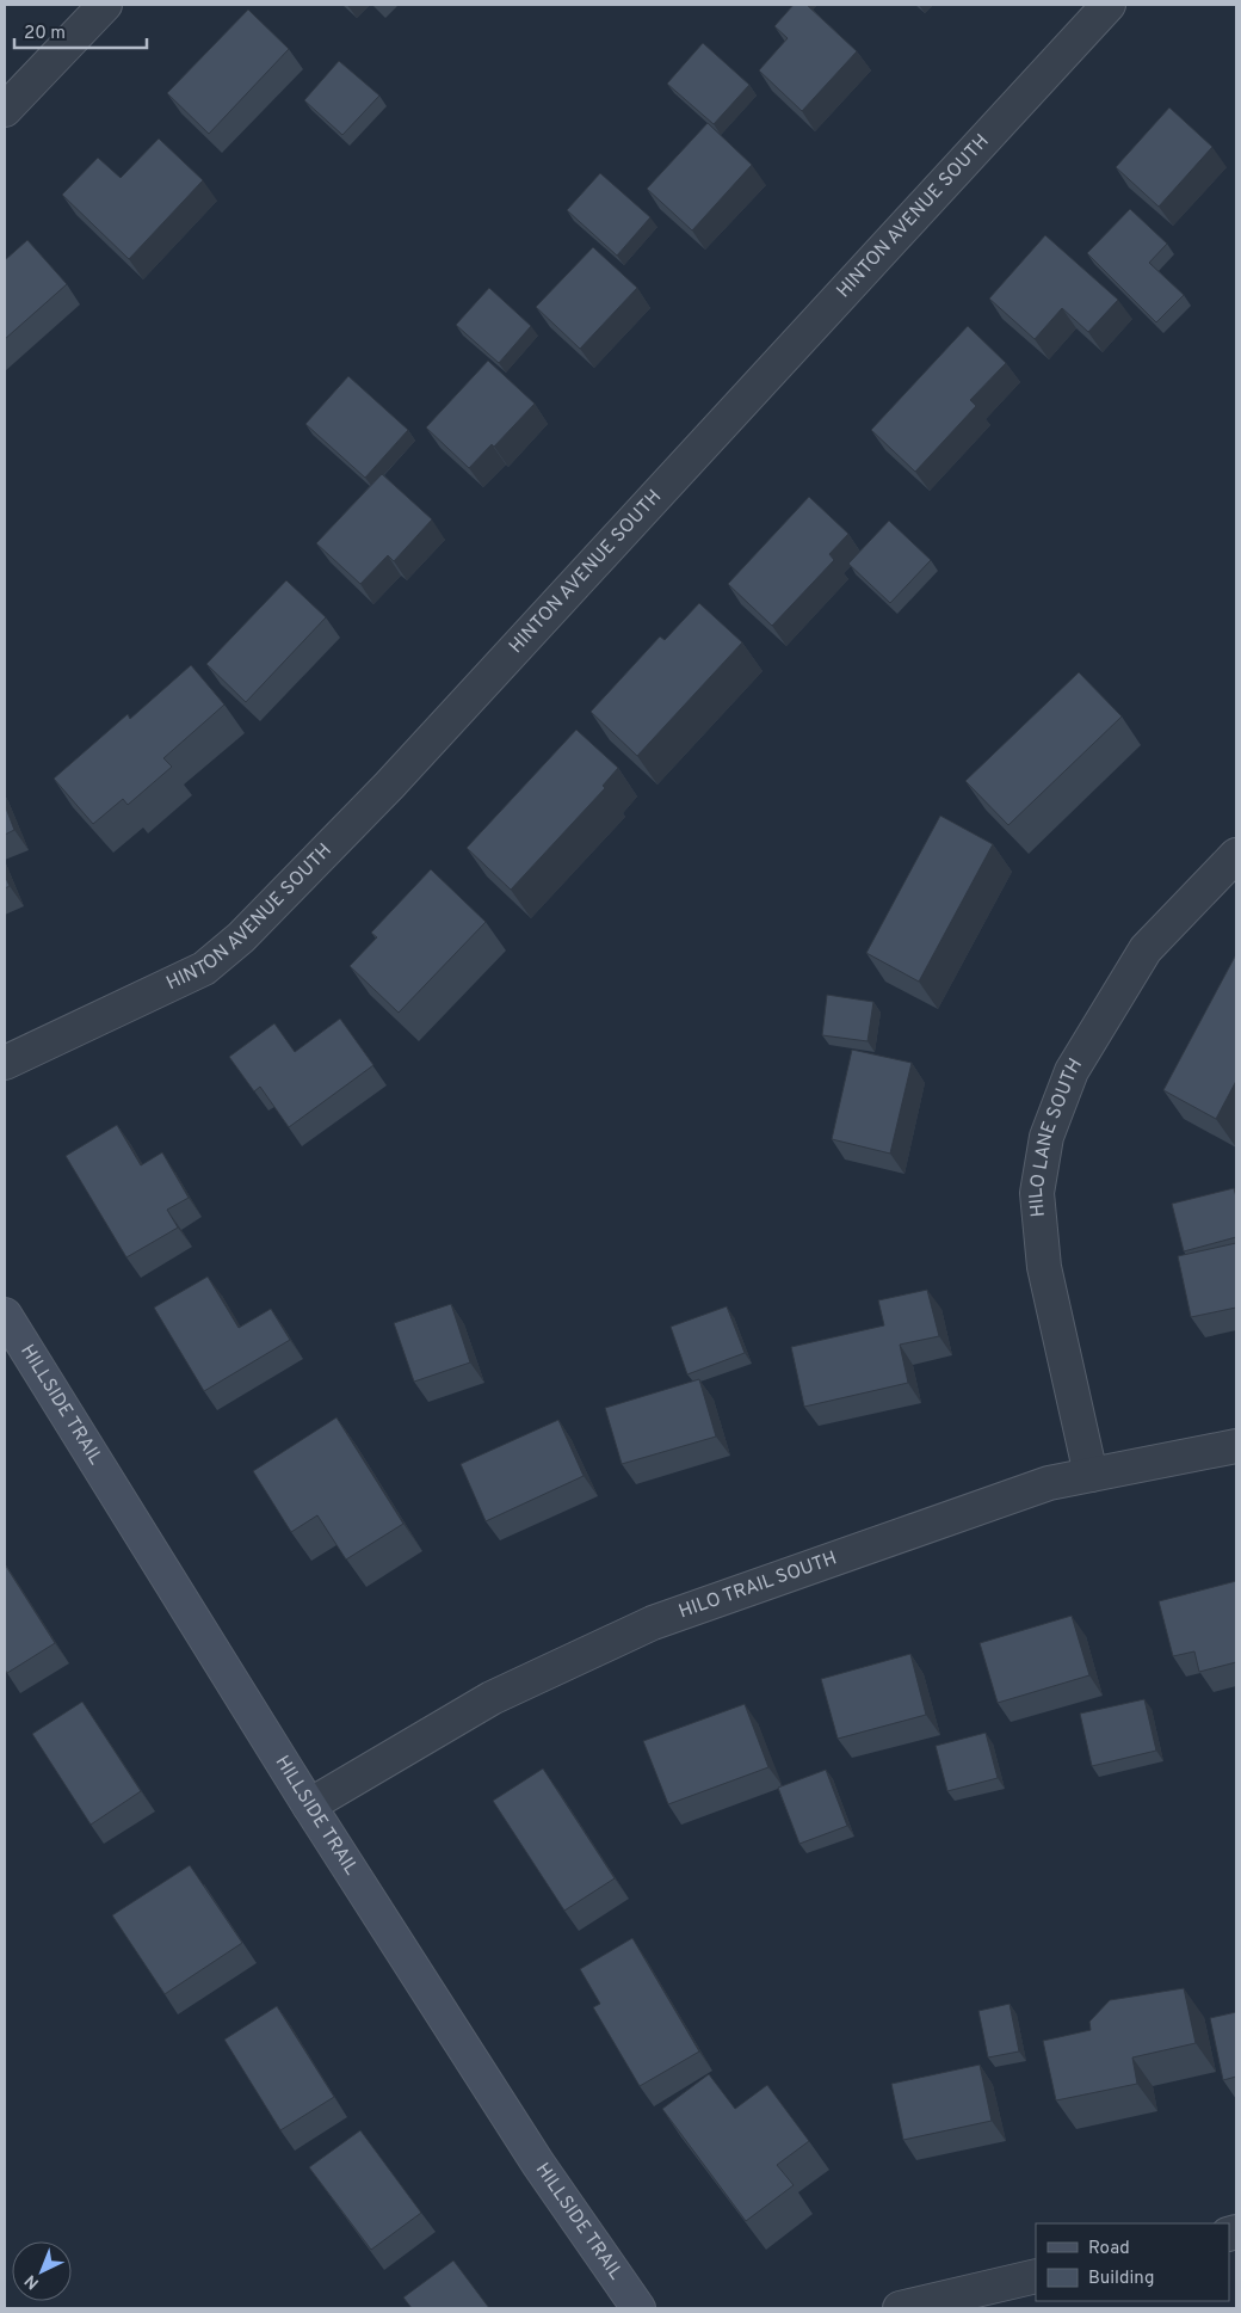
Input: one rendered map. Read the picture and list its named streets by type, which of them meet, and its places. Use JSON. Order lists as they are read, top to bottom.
{
  "streets": {
    "street": [
      "HINTON AVENUE SOUTH",
      "HILO LANE SOUTH",
      "HILLSIDE TRAIL",
      "HILO TRAIL SOUTH"
    ]
  },
  "crossings": [
    ["HILO LANE SOUTH", "HILO TRAIL SOUTH"],
    ["HILLSIDE TRAIL", "HILO TRAIL SOUTH"]
  ],
  "legend": ["Road", "Building"],
  "scale_bar": "20 m",
  "north": "bottom left"
}
